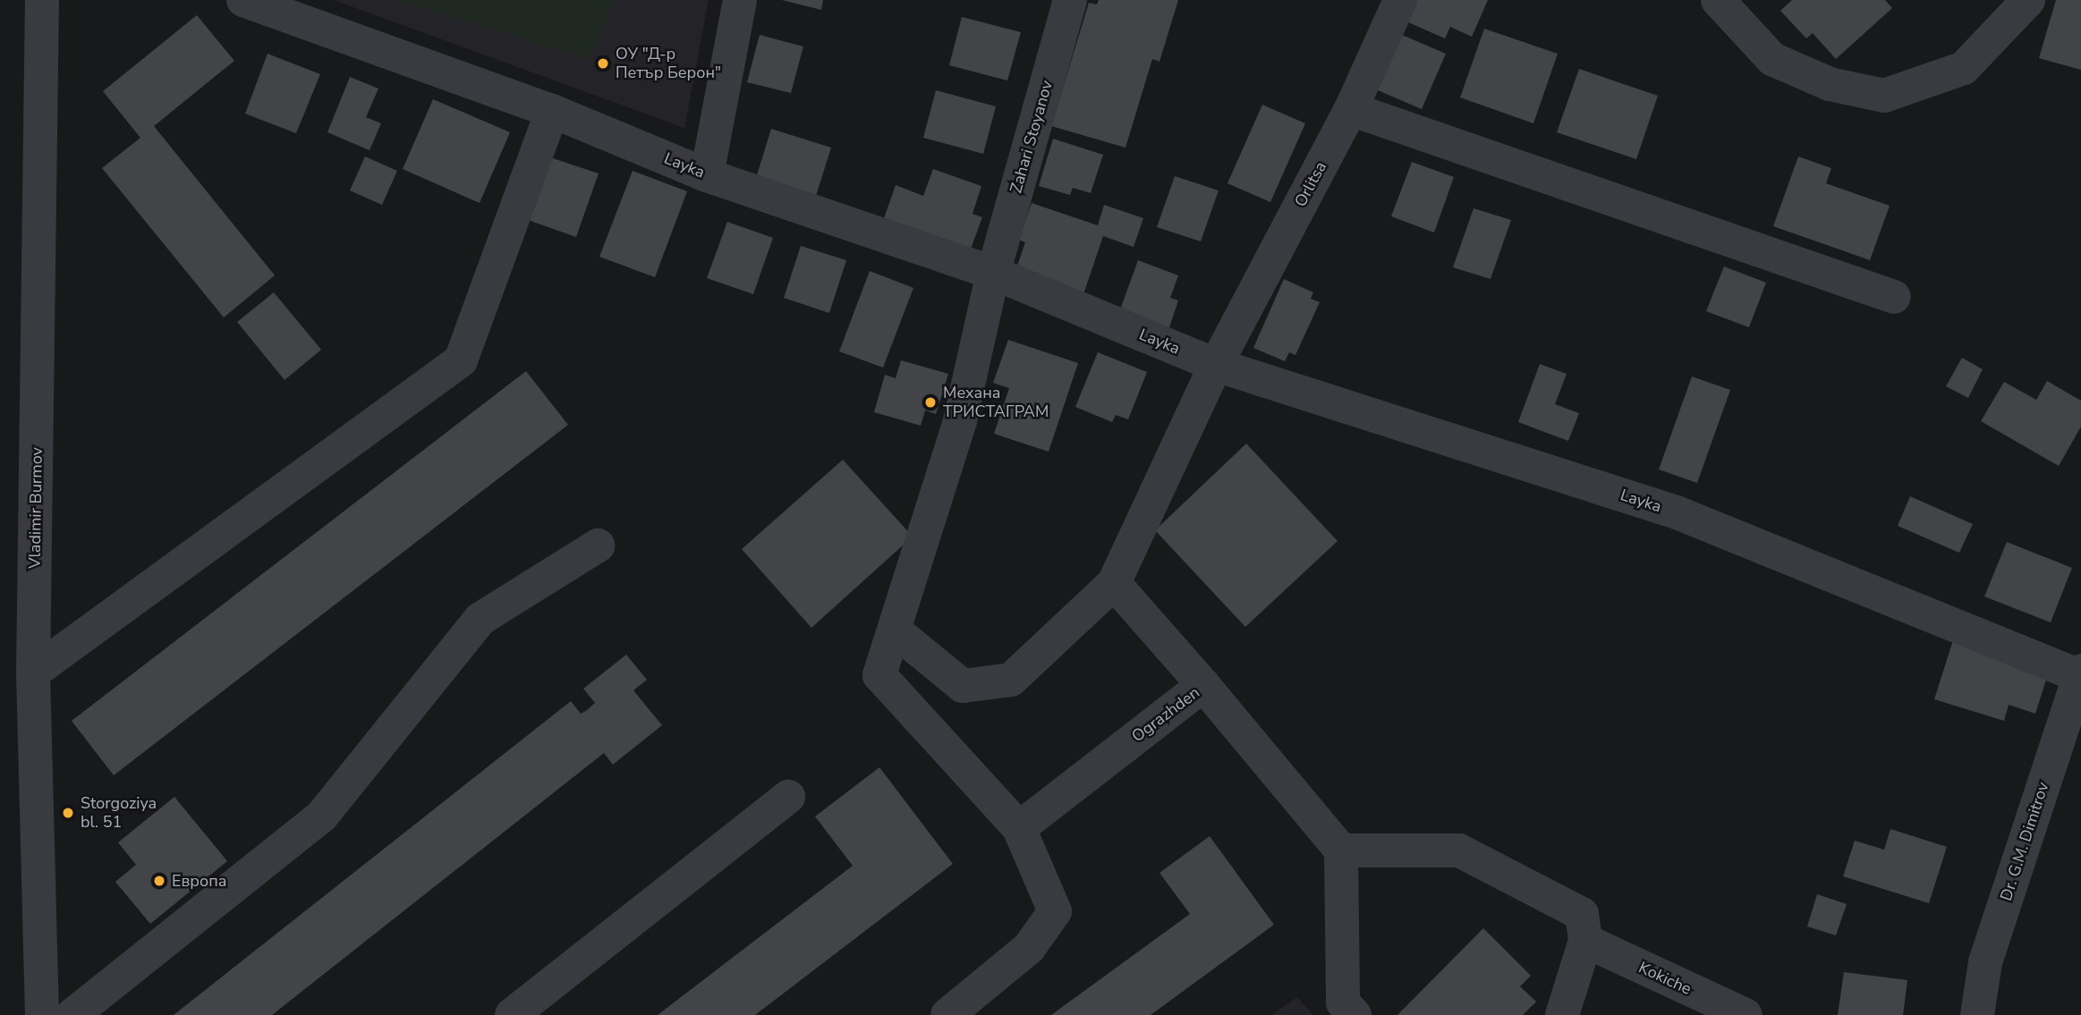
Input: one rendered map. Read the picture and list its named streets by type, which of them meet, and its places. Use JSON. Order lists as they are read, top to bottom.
{
  "streets": {
    "street": [
      "Zahari Stoyanov",
      "Layka",
      "Orlitsa",
      "Vladimir Burmov",
      "Ograzhden",
      "Dr. G.M. Dimitrov",
      "Kokiche"
    ]
  },
  "crossings": [
    ["Zahari Stoyanov", "Layka"],
    ["Layka", "Orlitsa"],
    ["Layka", "Dr. G.M. Dimitrov"]
  ],
  "places": [
    "ОУ \"Д-р Петър Берон\"",
    "Механа ТРИСТАГРАМ",
    "Storgoziya bl. 51",
    "Европа"
  ]
}
